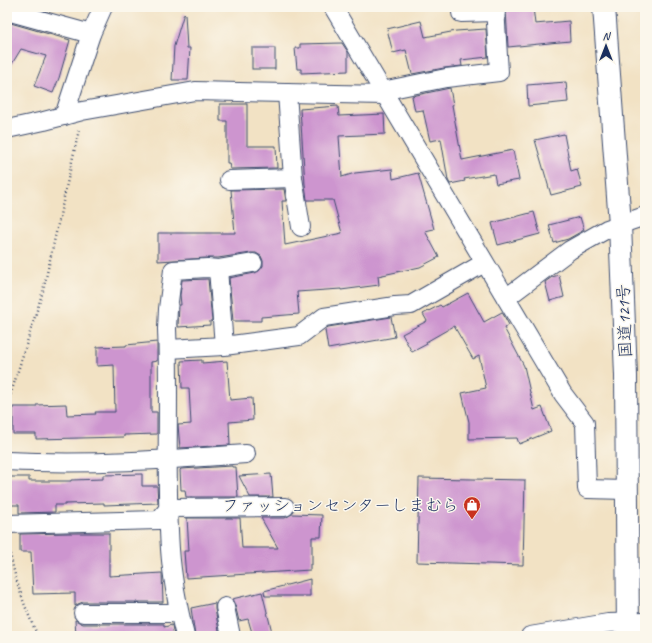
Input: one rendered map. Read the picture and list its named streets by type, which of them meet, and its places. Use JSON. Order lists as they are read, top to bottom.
{
  "streets": {
    "highway": ["国道121号"]
  },
  "places": {
    "shop": ["ファッションセンターしまむら"]
  },
  "north": "top"
}
